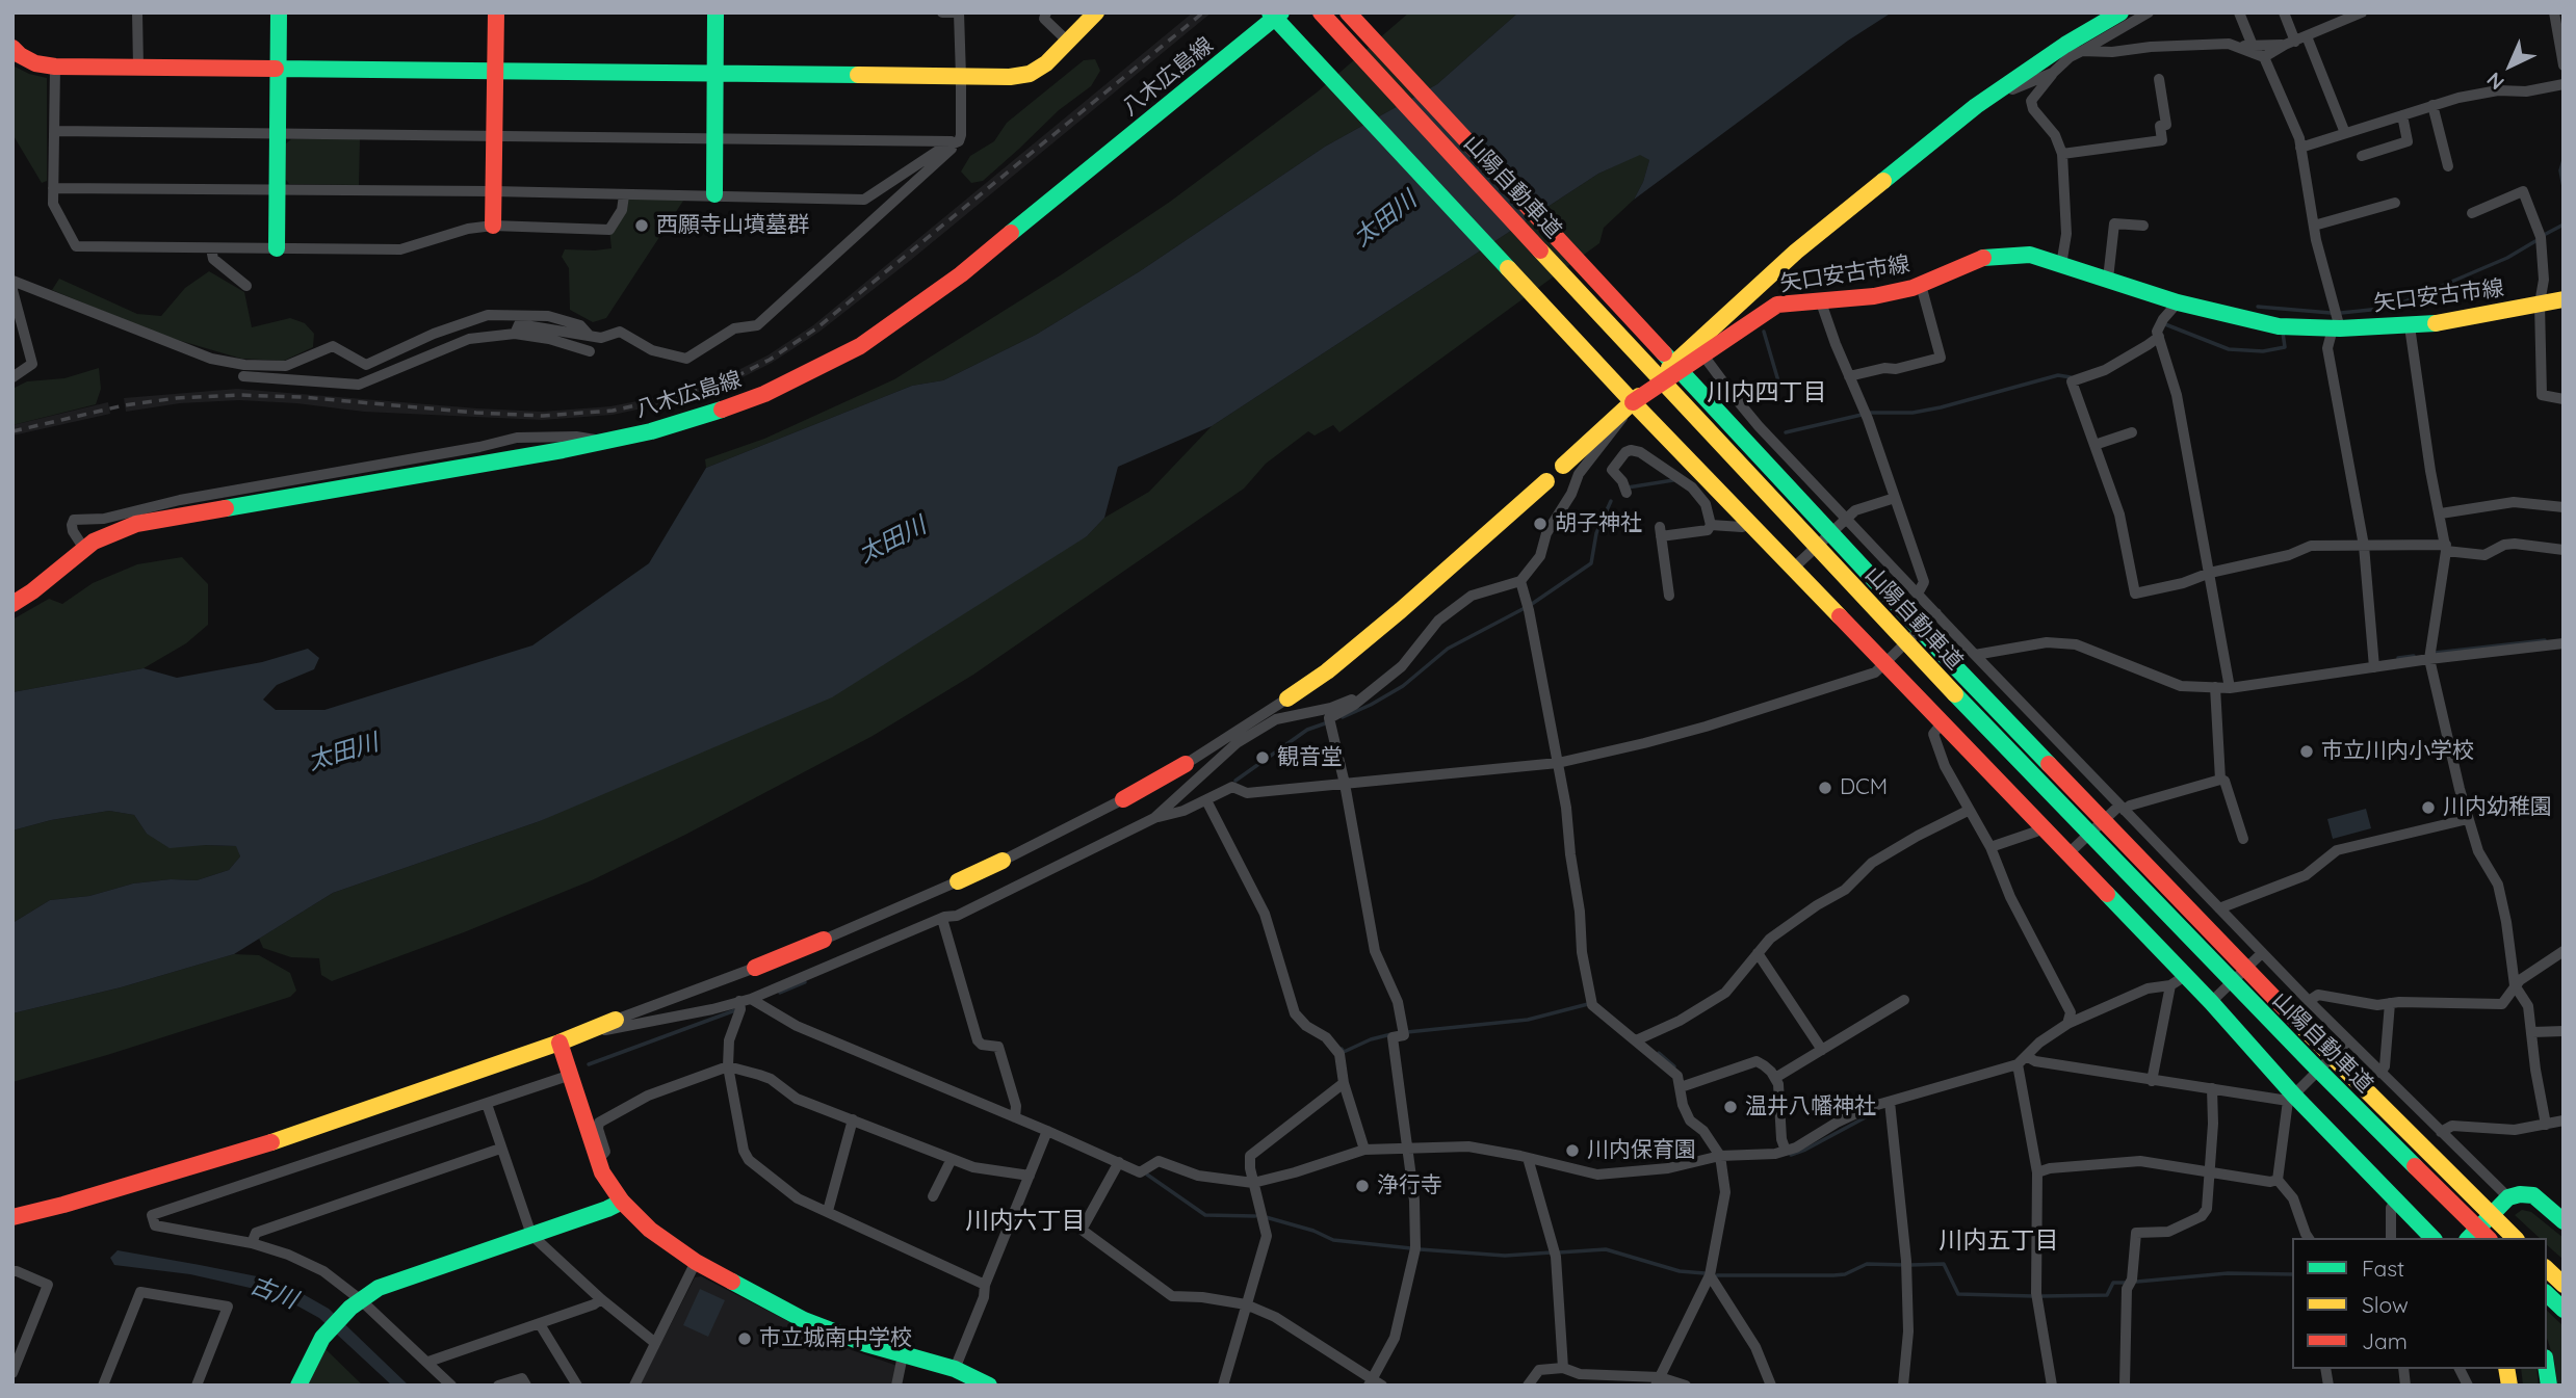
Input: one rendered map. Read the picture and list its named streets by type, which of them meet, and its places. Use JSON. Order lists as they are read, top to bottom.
{
  "streets": {
    "main road": ["八木広島線", "山陽自動車道", "矢口安古市線"]
  },
  "districts": ["川内四丁目", "川内六丁目", "川内五丁目"],
  "water": ["太田川", "古川"],
  "places": [
    "西願寺山墳墓群",
    "胡子神社",
    "市立川内小学校",
    "観音堂",
    "DCM",
    "川内幼稚園",
    "温井八幡神社",
    "川内保育園",
    "浄行寺",
    "市立城南中学校"
  ],
  "legend": ["Fast", "Slow", "Jam"],
  "north": "bottom left"
}
